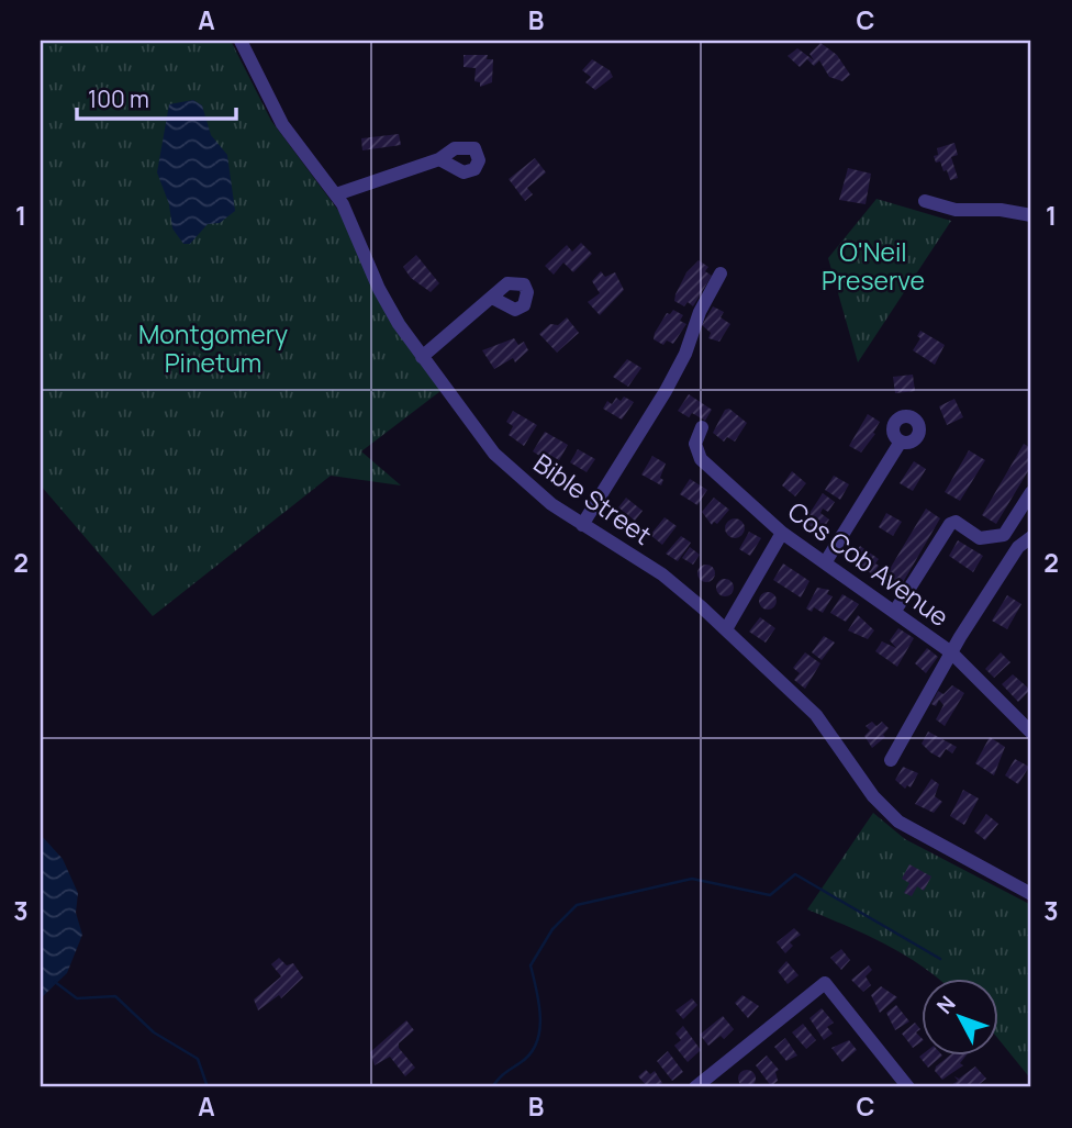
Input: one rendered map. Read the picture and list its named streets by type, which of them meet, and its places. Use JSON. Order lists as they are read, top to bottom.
{
  "streets": {
    "street": ["Bible Street", "Cos Cob Avenue"]
  },
  "parks": ["O'Neil Preserve", "Montgomery Pinetum"],
  "scale_bar": "100 m",
  "north": "top left",
  "grid": {
    "columns": ["A", "B", "C"],
    "rows": ["1", "2", "3"]
  }
}
